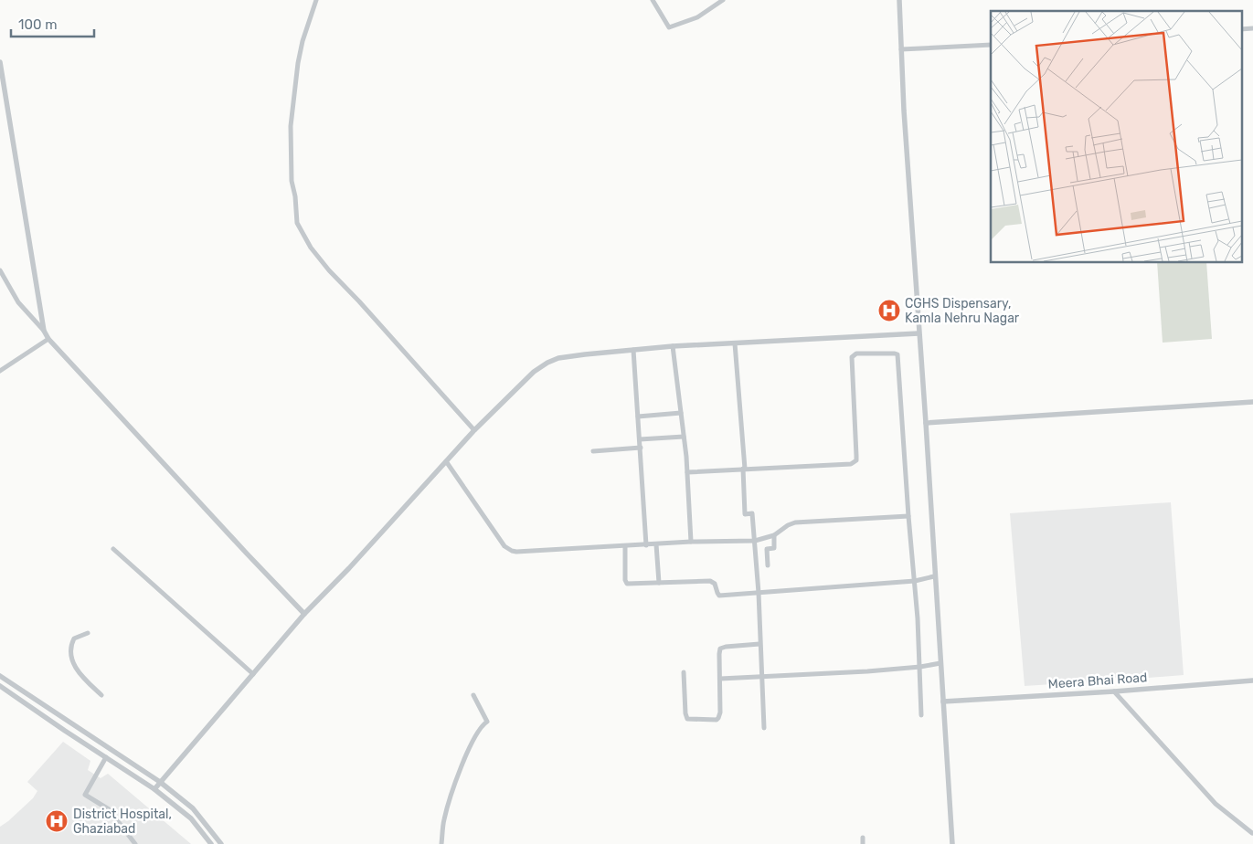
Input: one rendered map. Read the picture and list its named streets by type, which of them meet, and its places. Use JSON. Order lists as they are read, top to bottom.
{
  "streets": {
    "street": ["Meera Bhai Road"]
  },
  "places": {
    "hospital": ["CGHS Dispensary, Kamla Nehru Nagar", "District Hospital, Ghaziabad"]
  },
  "scale_bar": "100 m"
}
